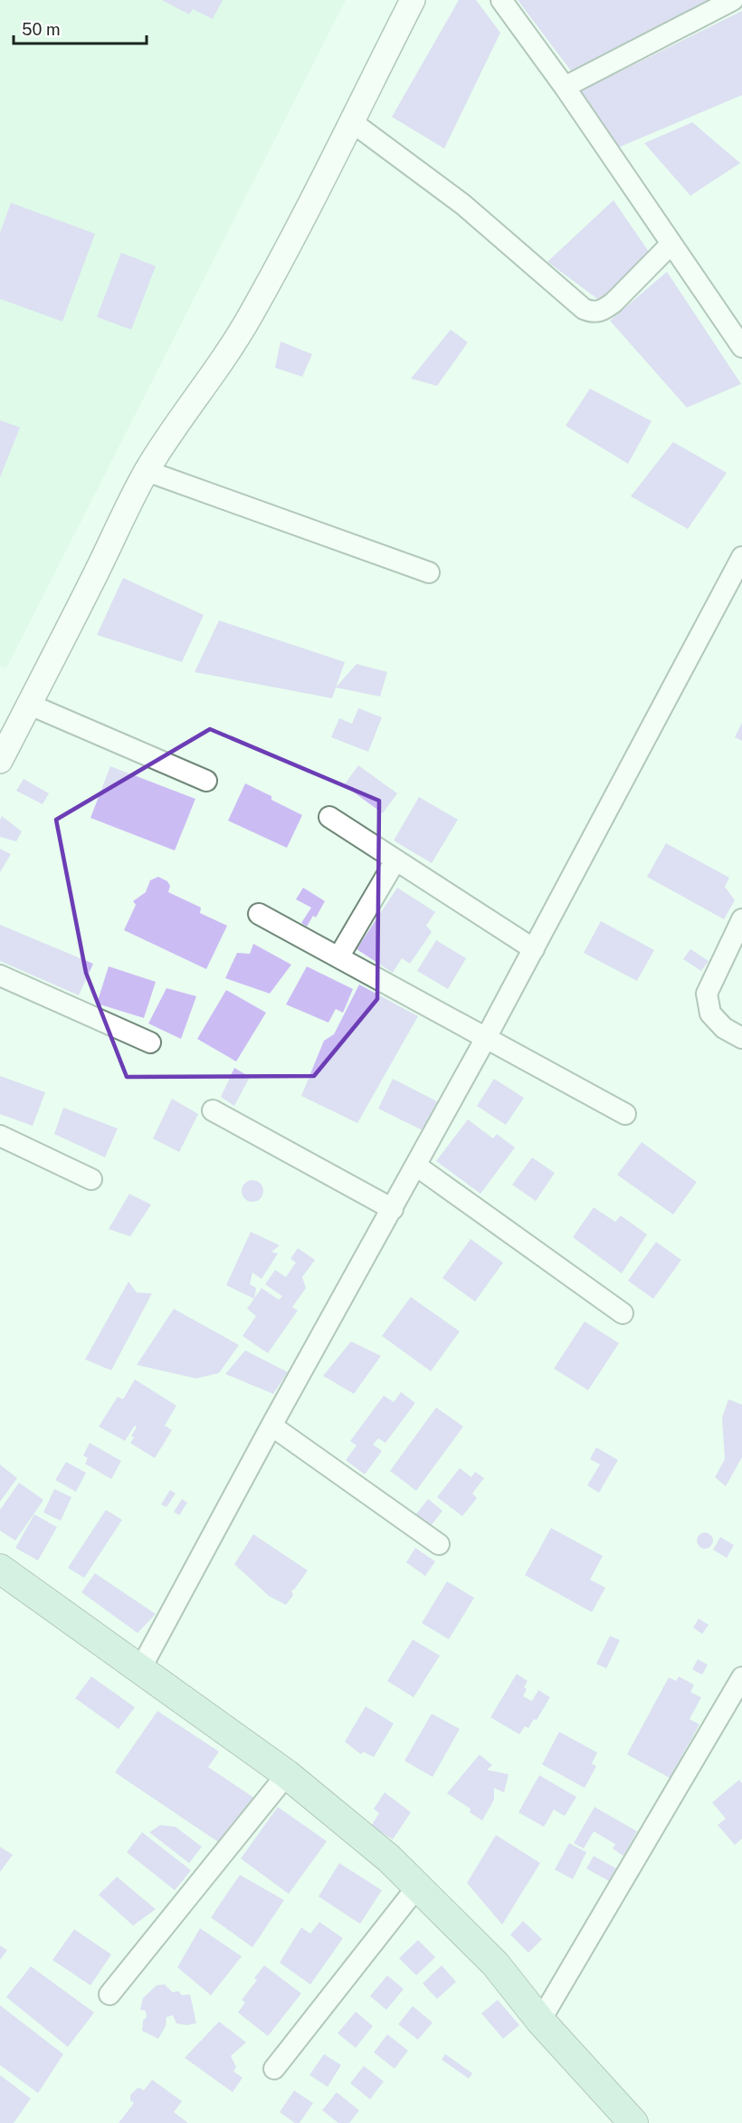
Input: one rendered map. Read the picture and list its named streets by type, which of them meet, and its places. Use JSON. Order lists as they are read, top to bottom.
{
  "scale_bar": "50 m"
}
